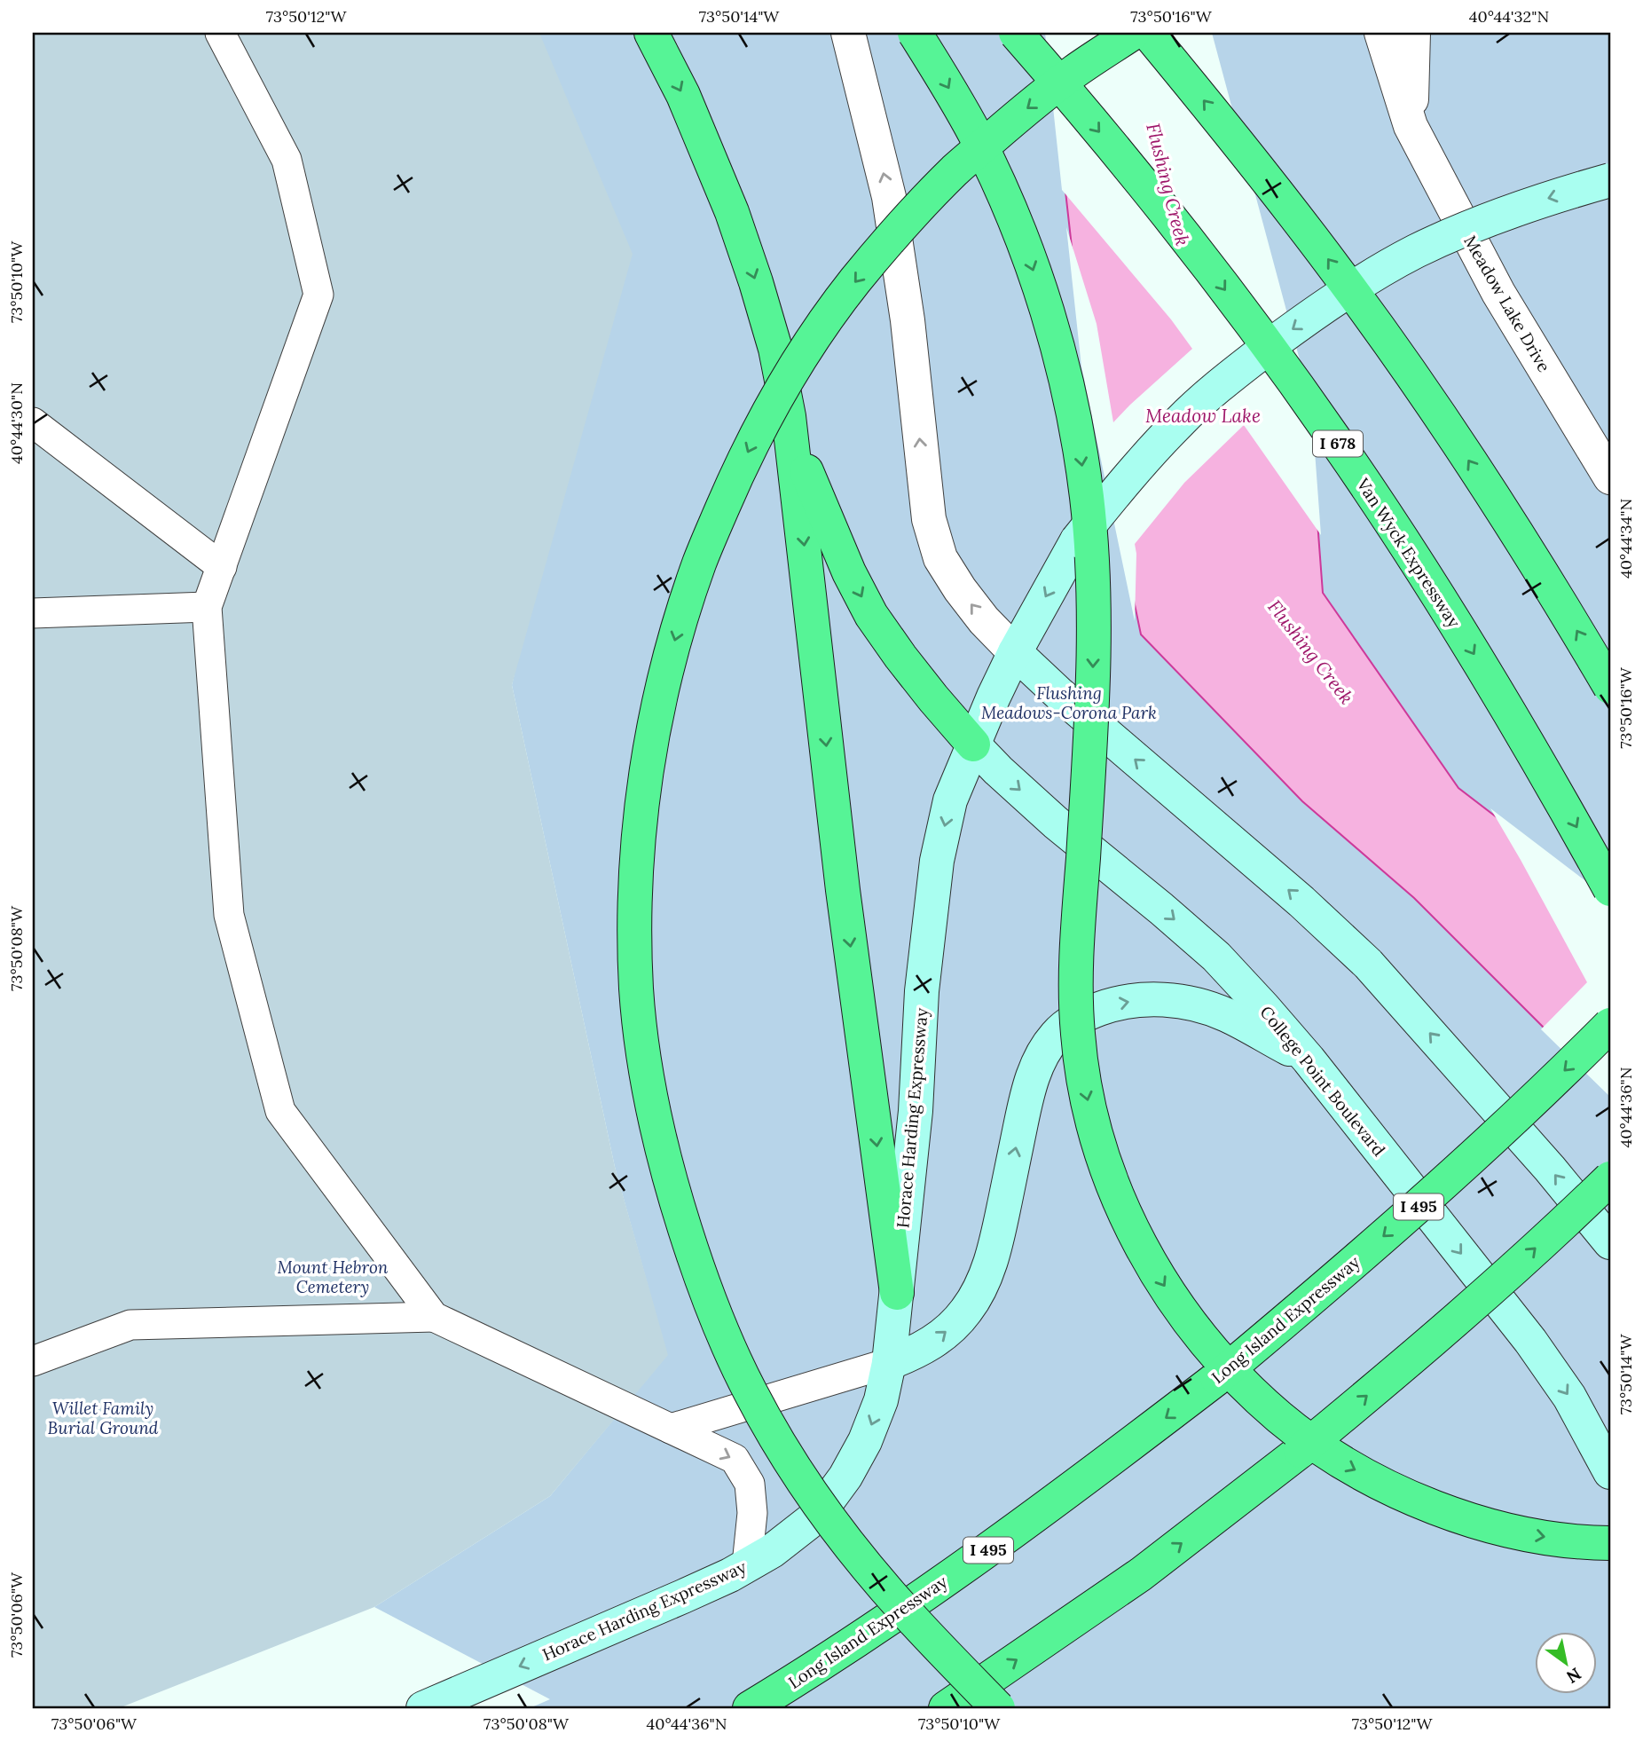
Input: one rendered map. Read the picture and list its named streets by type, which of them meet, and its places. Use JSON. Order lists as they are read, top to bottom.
{
  "streets": {
    "highway": [
      "I 678",
      "Van Wyck Expressway",
      "I 495",
      "Long Island Expressway"
    ],
    "main road": ["College Point Boulevard", "Horace Harding Expressway"],
    "street": ["Meadow Lake Drive"]
  },
  "crossings": [
    ["College Point Boulevard", "Horace Harding Expressway"]
  ],
  "one_way": ["Horace Harding Expressway"],
  "water": ["Flushing Creek", "Meadow Lake"],
  "parks": ["Flushing Meadows-Corona Park", "Mount Hebron Cemetery", "Willet Family Burial Ground"],
  "north": "bottom right",
  "coordinates": [
    "73°50'12\"W",
    "73°50'14\"W",
    "73°50'16\"W",
    "40°44'32\"N",
    "73°50'10\"W",
    "40°44'30\"N",
    "40°44'34\"N",
    "73°50'08\"W",
    "40°44'36\"N",
    "73°50'06\"W"
  ]
}
